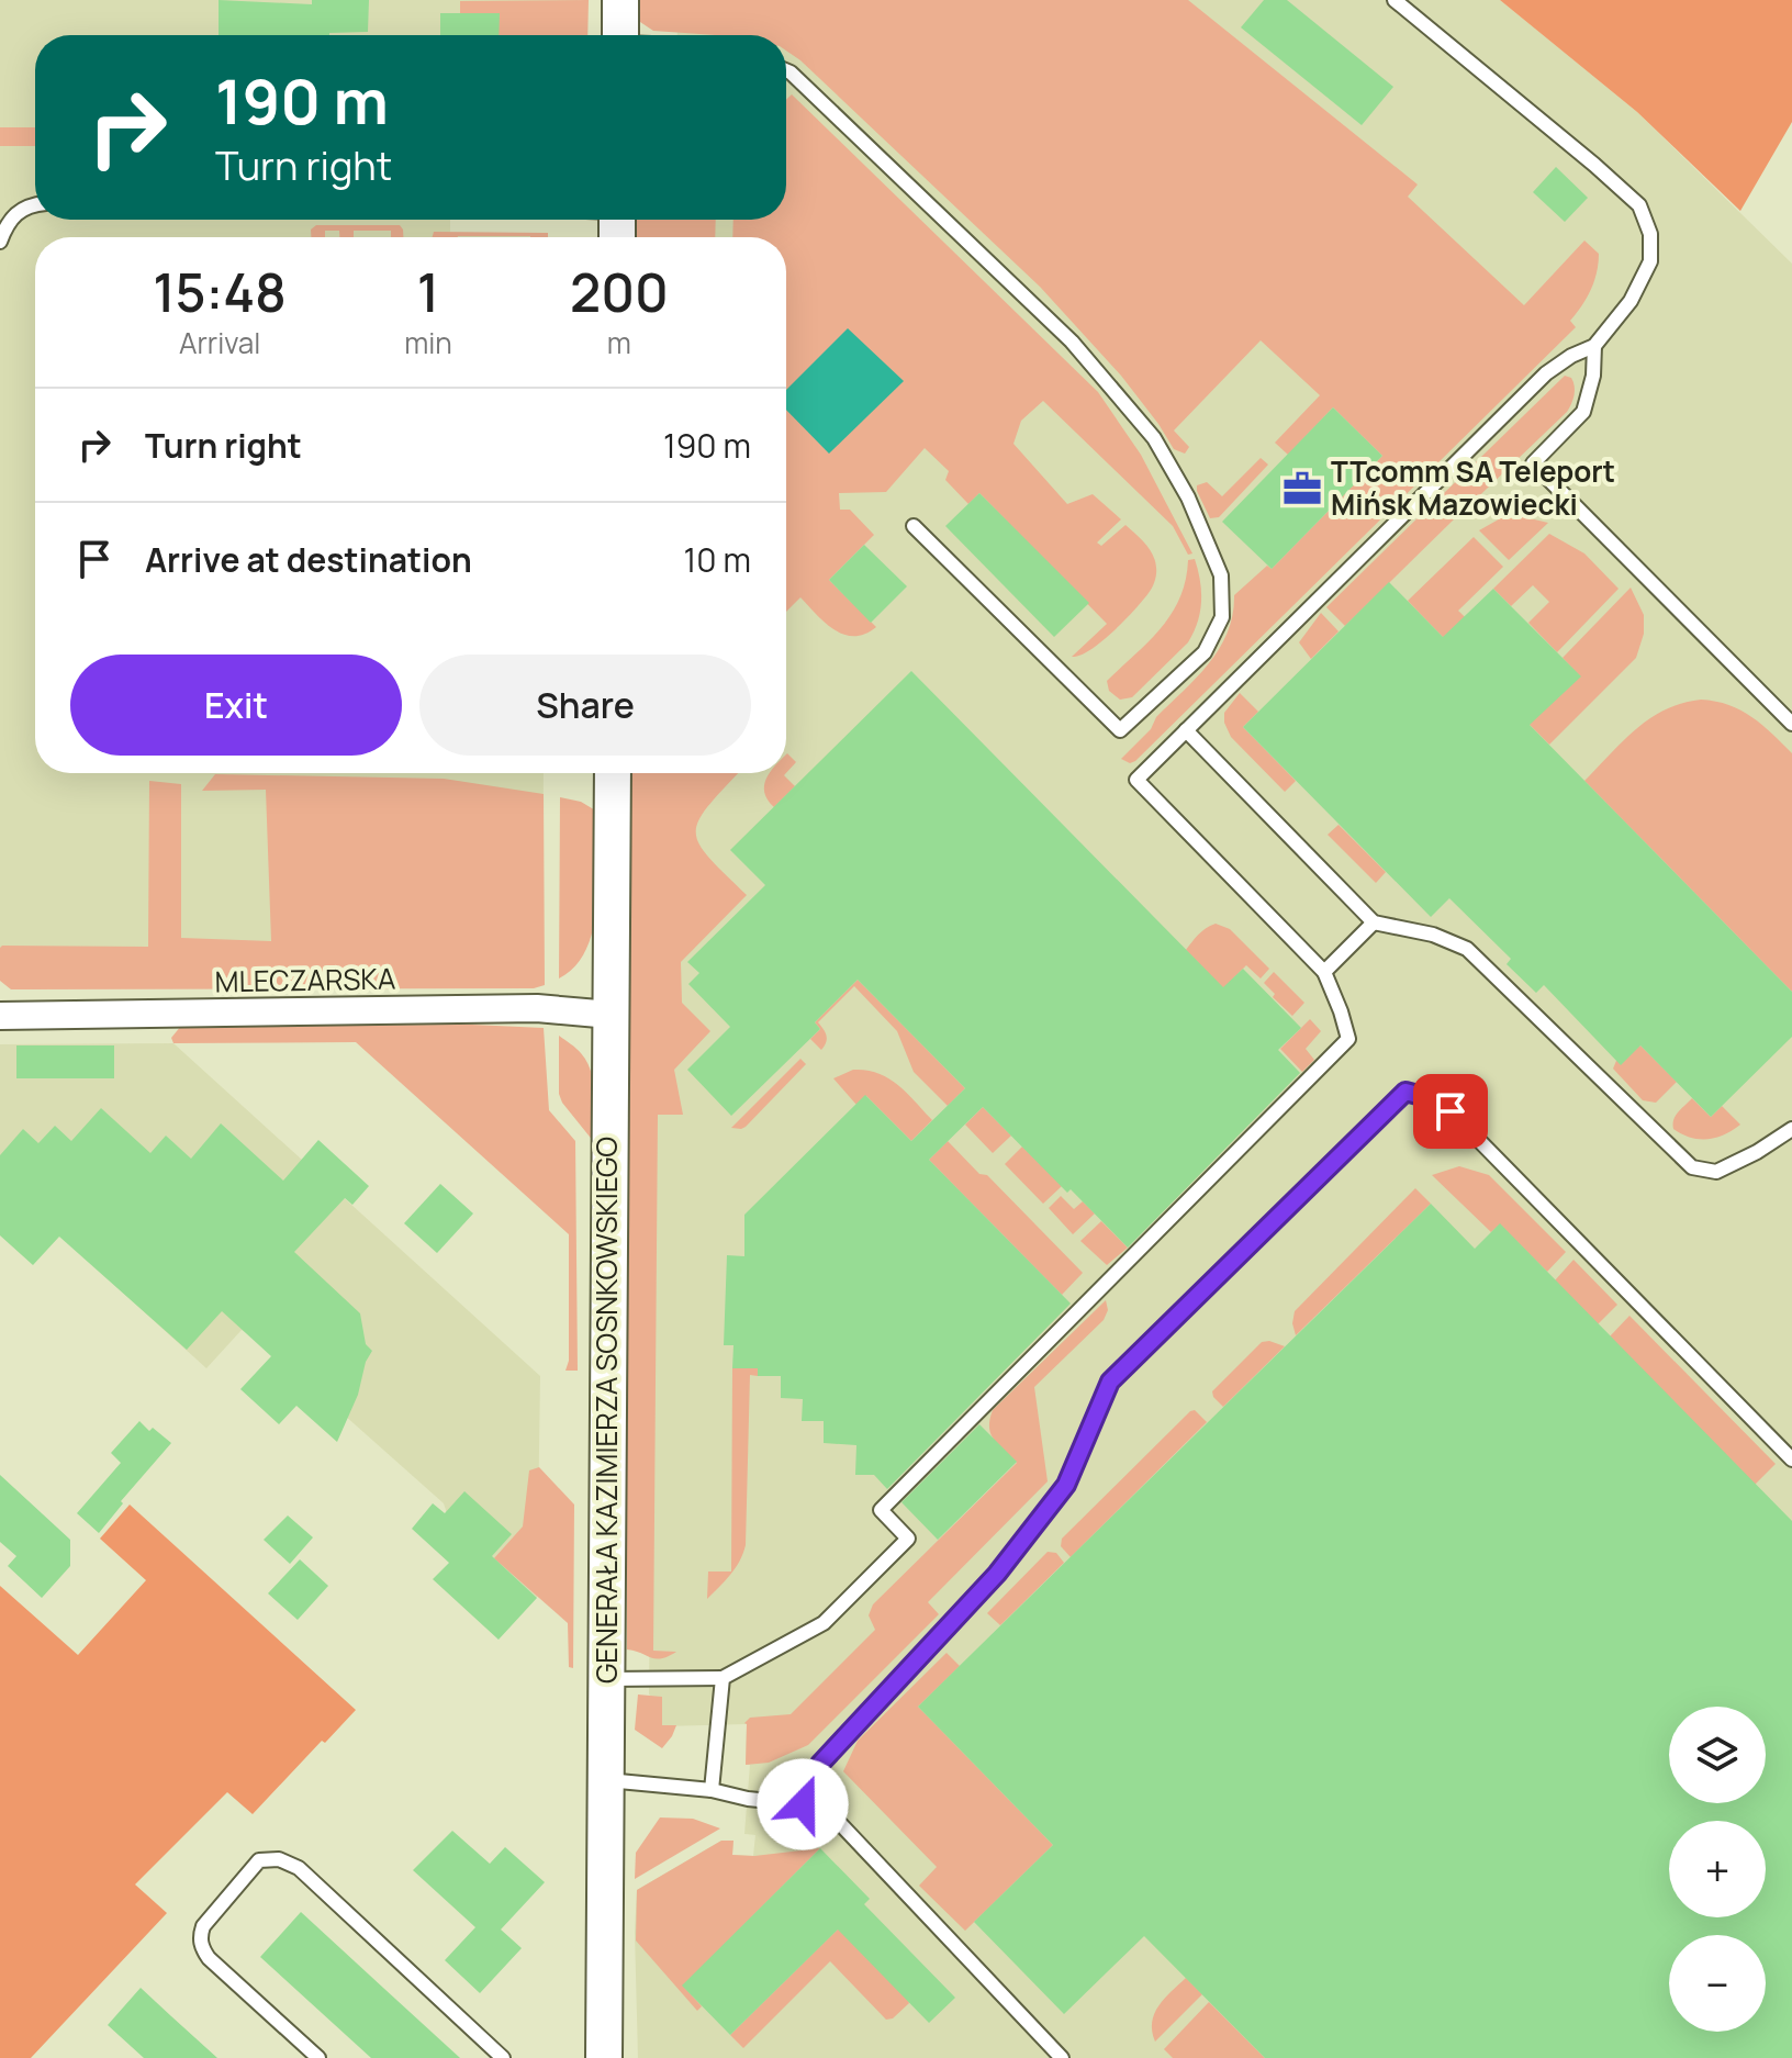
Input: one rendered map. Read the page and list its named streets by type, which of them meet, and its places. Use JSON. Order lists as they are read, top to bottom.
{
  "streets": {
    "street": ["MLECZARSKA", "GENERAŁA KAZIMIERZA SOSNKOWSKIEGO"]
  },
  "crossings": [
    ["MLECZARSKA", "GENERAŁA KAZIMIERZA SOSNKOWSKIEGO"]
  ],
  "places": {
    "office": ["TTcomm SA Teleport Mińsk Mazowiecki"]
  },
  "page": {
    "turn": ["190 m", "Turn right"],
    "eta": [
      "15:48",
      "Arrival",
      "1",
      "min",
      "200",
      "m"
    ],
    "list": [
      {
        "name": "Turn right",
        "value": "190 m"
      },
      {
        "name": "Arrive at destination",
        "value": "10 m"
      }
    ],
    "buttons": ["Exit", "Share"],
    "map_buttons": ["+", "−"]
  }
}
